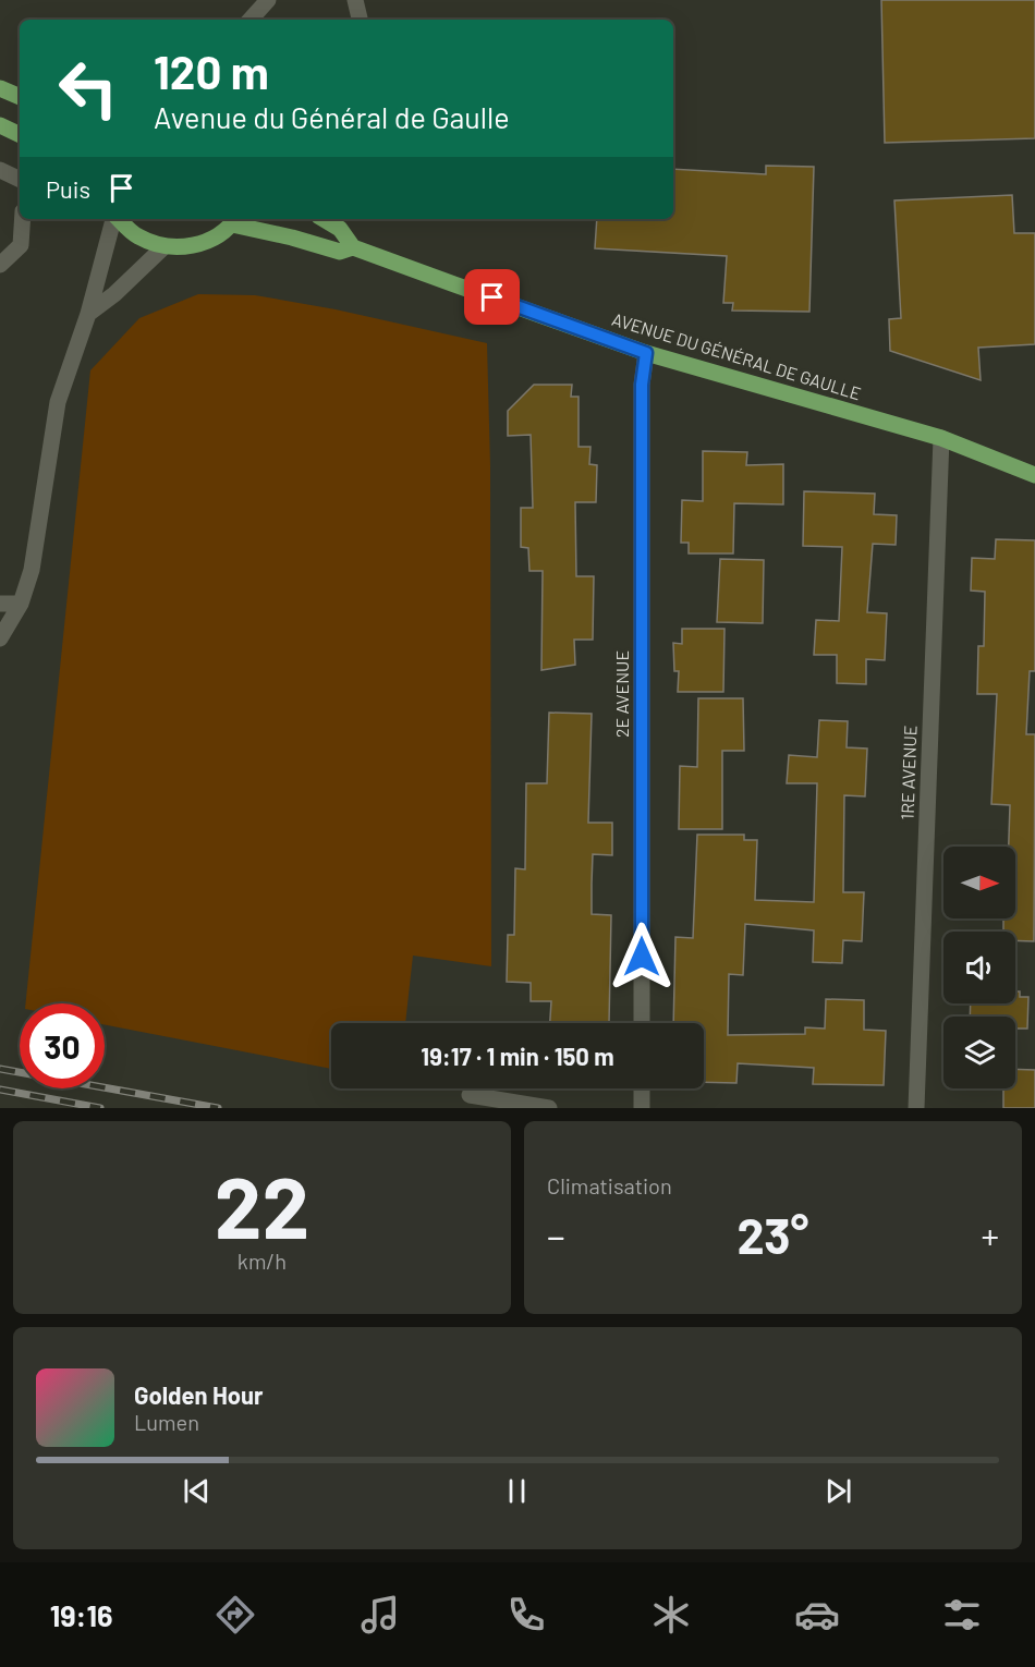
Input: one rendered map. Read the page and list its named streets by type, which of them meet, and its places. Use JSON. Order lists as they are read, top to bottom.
{
  "streets": {
    "main road": ["AVENUE DU GÉNÉRAL DE GAULLE"],
    "street": ["2E AVENUE", "1RE AVENUE"]
  },
  "crossings": [
    ["AVENUE DU GÉNÉRAL DE GAULLE", "2E AVENUE"],
    ["AVENUE DU GÉNÉRAL DE GAULLE", "1RE AVENUE"]
  ],
  "north": "right",
  "page": {
    "turn": ["120 m", "Avenue du Général de Gaulle"],
    "then": "Puis",
    "limit": "30",
    "trip": "19:17 · 1 min · 150 m",
    "tile": [
      ["22", "km/h"],
      "Climatisation"
    ],
    "heat": ["−", "23°", "+"],
    "song": ["Golden Hour", "Lumen"],
    "tabs": "19:16"
  }
}
